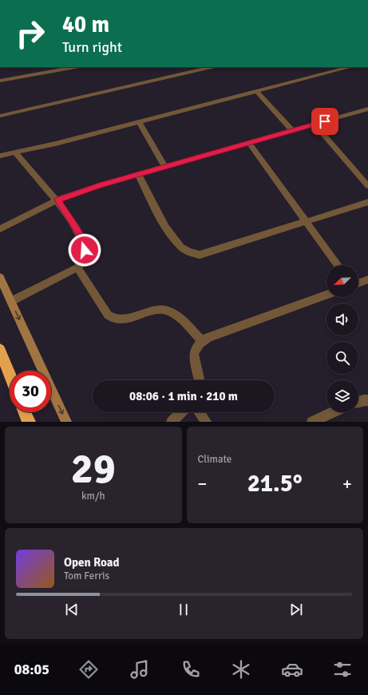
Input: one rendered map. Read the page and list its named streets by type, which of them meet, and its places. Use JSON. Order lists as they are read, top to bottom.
{
  "north": "bottom left",
  "page": {
    "turn": ["40 m", "Turn right"],
    "limit": "30",
    "trip": "08:06 · 1 min · 210 m",
    "tile": [
      ["29", "km/h"],
      "Climate"
    ],
    "heat": ["−", "21.5°", "+"],
    "song": ["Open Road", "Tom Ferris"],
    "tabs": "08:05"
  }
}
